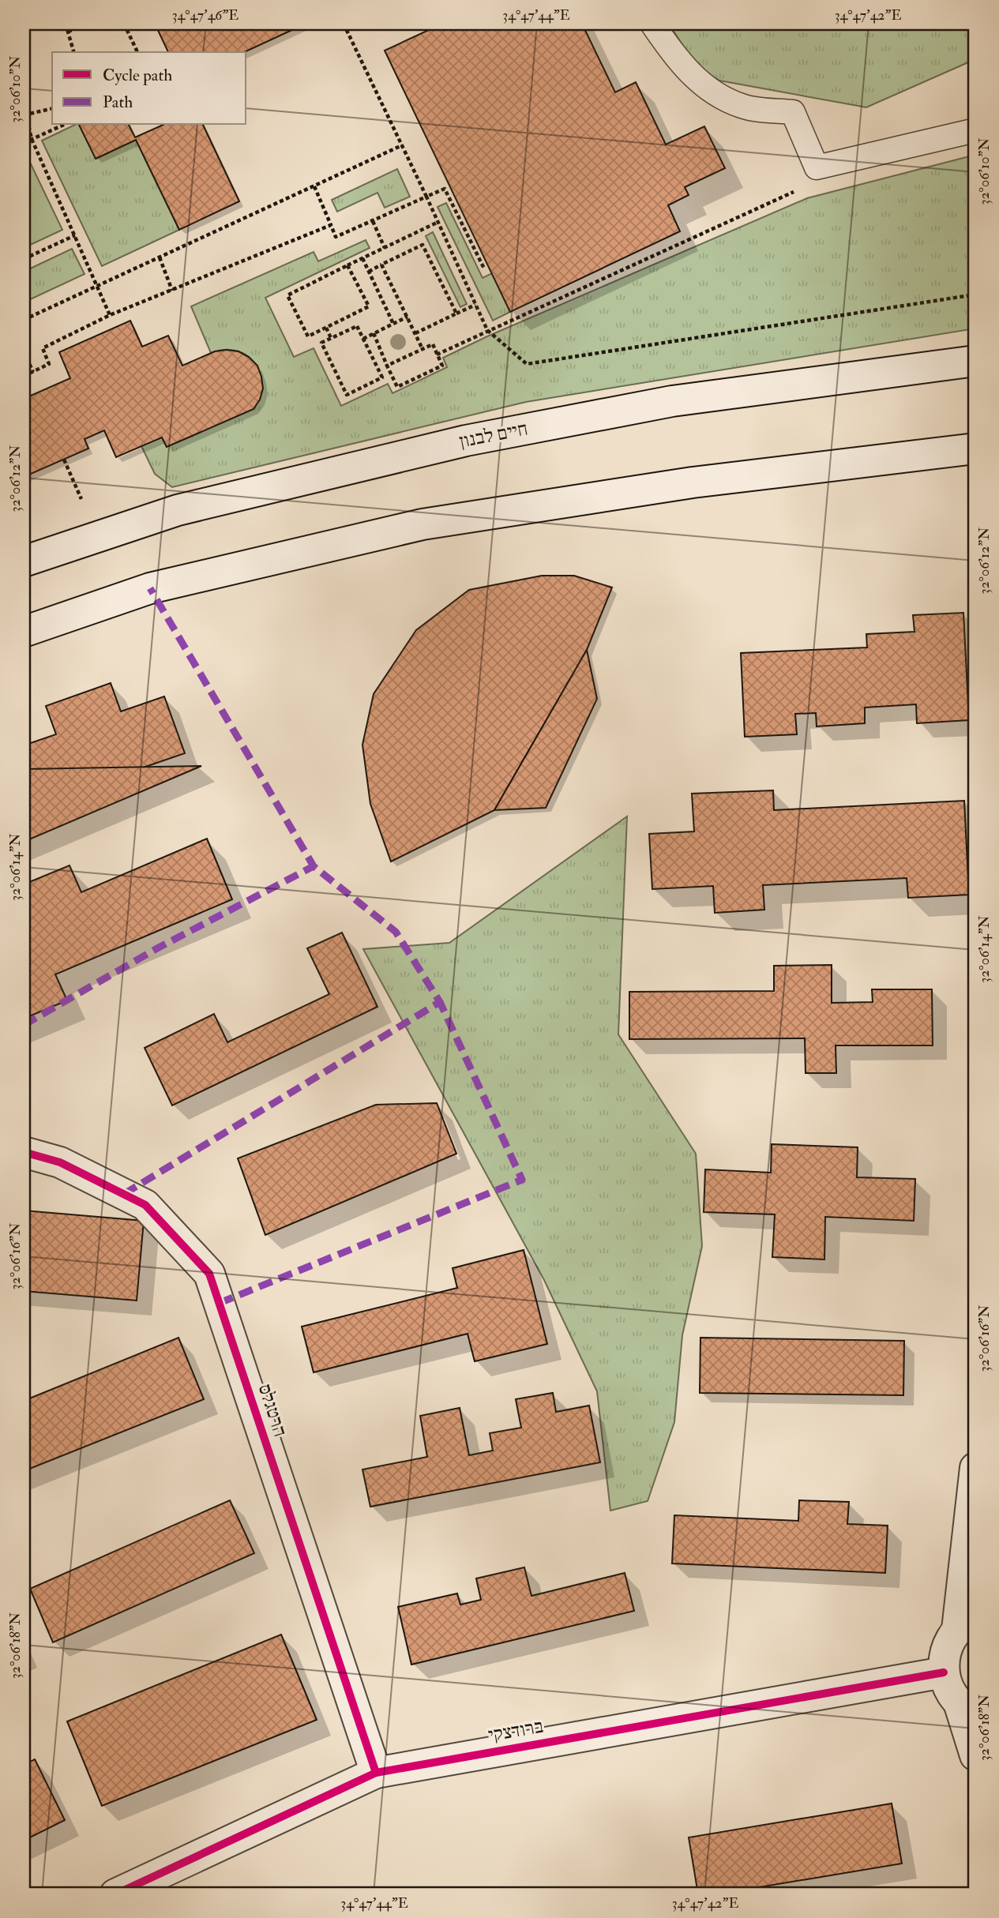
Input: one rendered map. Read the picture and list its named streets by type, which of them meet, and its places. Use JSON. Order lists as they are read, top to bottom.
{
  "streets": {
    "main road": ["חיים לבנון", "הרטגלס", "ברודצקי"]
  },
  "crossings": [
    ["הרטגלס", "ברודצקי"]
  ],
  "legend": ["Cycle path", "Path"],
  "coordinates": [
    "34°47'46\"E",
    "34°47'44\"E",
    "34°47'42\"E",
    "32°06'10\"N",
    "32°06'12\"N",
    "32°06'14\"N",
    "32°06'16\"N",
    "32°06'18\"N"
  ]
}
